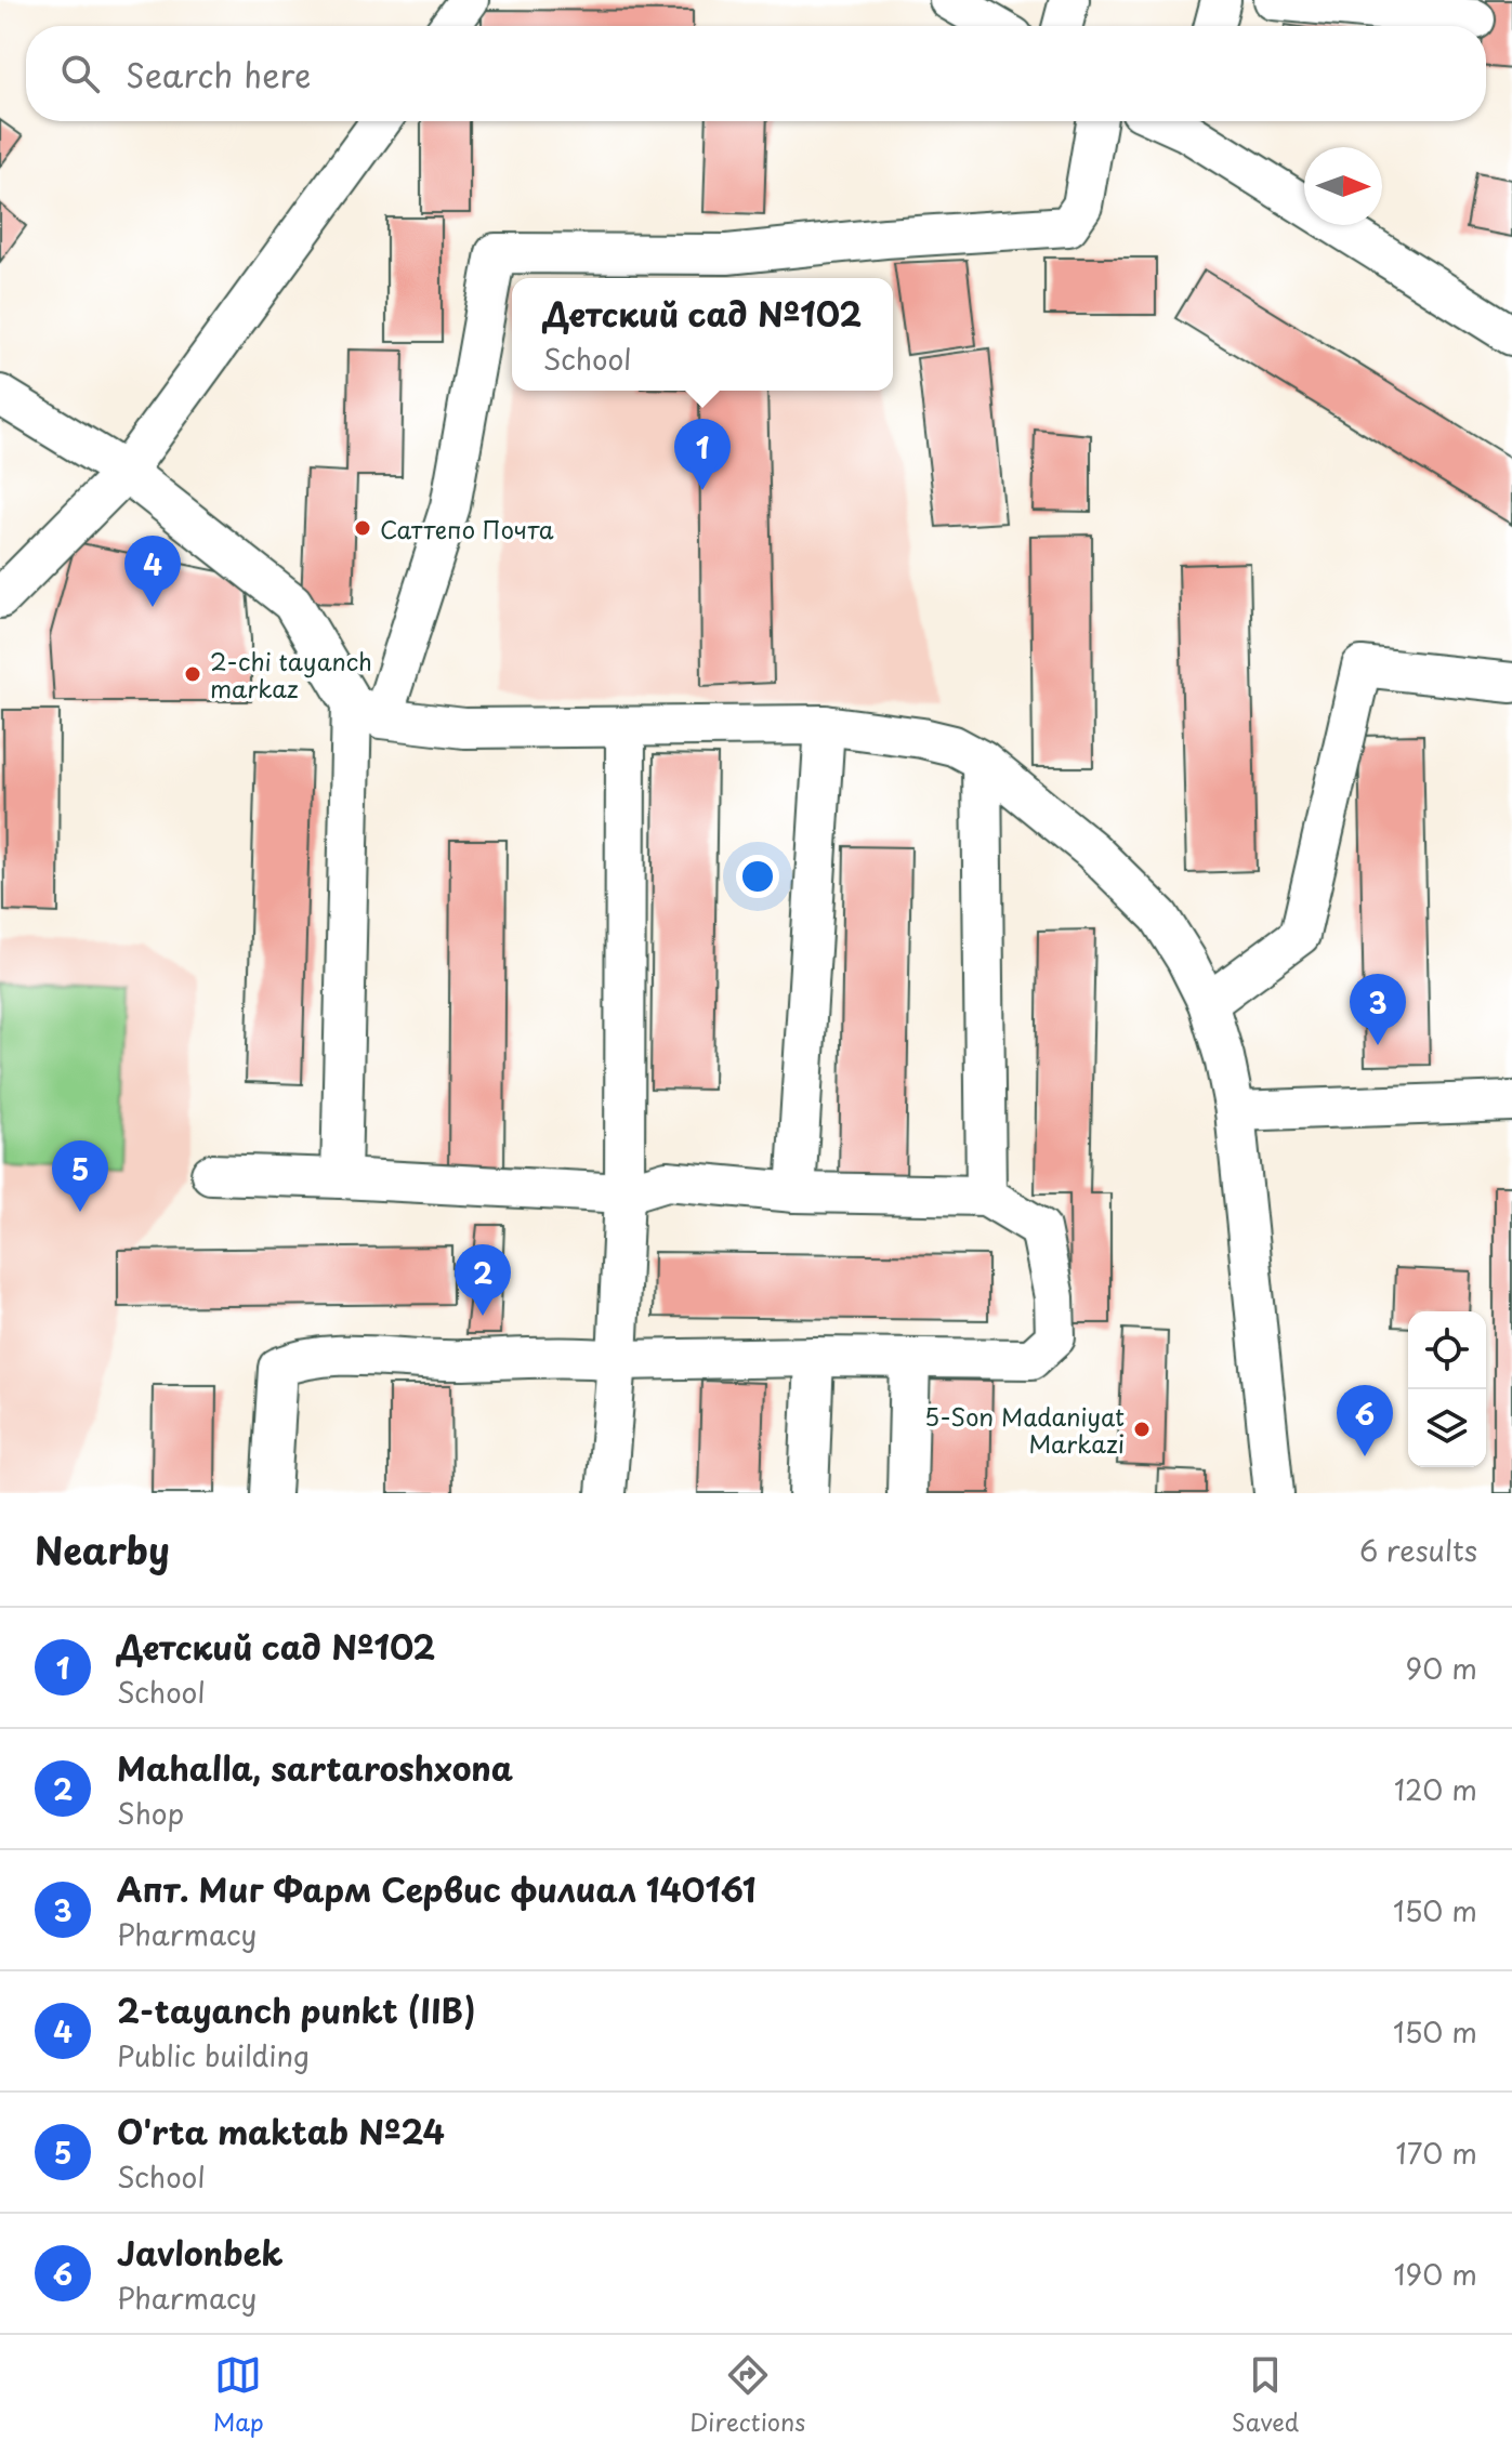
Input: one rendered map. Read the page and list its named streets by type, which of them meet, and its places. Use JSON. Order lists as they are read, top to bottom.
{
  "places": ["Саттепо Почта", "2-chi tayanch markaz", "5-Son Madaniyat Markazi"],
  "north": "right",
  "page": {
    "search": "Search here",
    "popup": ["Детский сад №102", "School"],
    "pins": [
      "1",
      "4",
      "3",
      "5",
      "2",
      "6"
    ],
    "heading": ["Nearby", "6 results"],
    "list": [
      {
        "mark": "1",
        "name": "Детский сад №102",
        "note": "School",
        "value": "90 m"
      },
      {
        "mark": "2",
        "name": "Mahalla, sartaroshxona",
        "note": "Shop",
        "value": "120 m"
      },
      {
        "mark": "3",
        "name": "Апт. Миг Фарм Сервис филиал 140161",
        "note": "Pharmacy",
        "value": "150 m"
      },
      {
        "mark": "4",
        "name": "2-tayanch punkt (IIB)",
        "note": "Public building",
        "value": "150 m"
      },
      {
        "mark": "5",
        "name": "O'rta maktab №24",
        "note": "School",
        "value": "170 m"
      },
      {
        "mark": "6",
        "name": "Javlonbek",
        "note": "Pharmacy",
        "value": "190 m"
      }
    ],
    "nav": ["Map", "Directions", "Saved"]
  }
}
